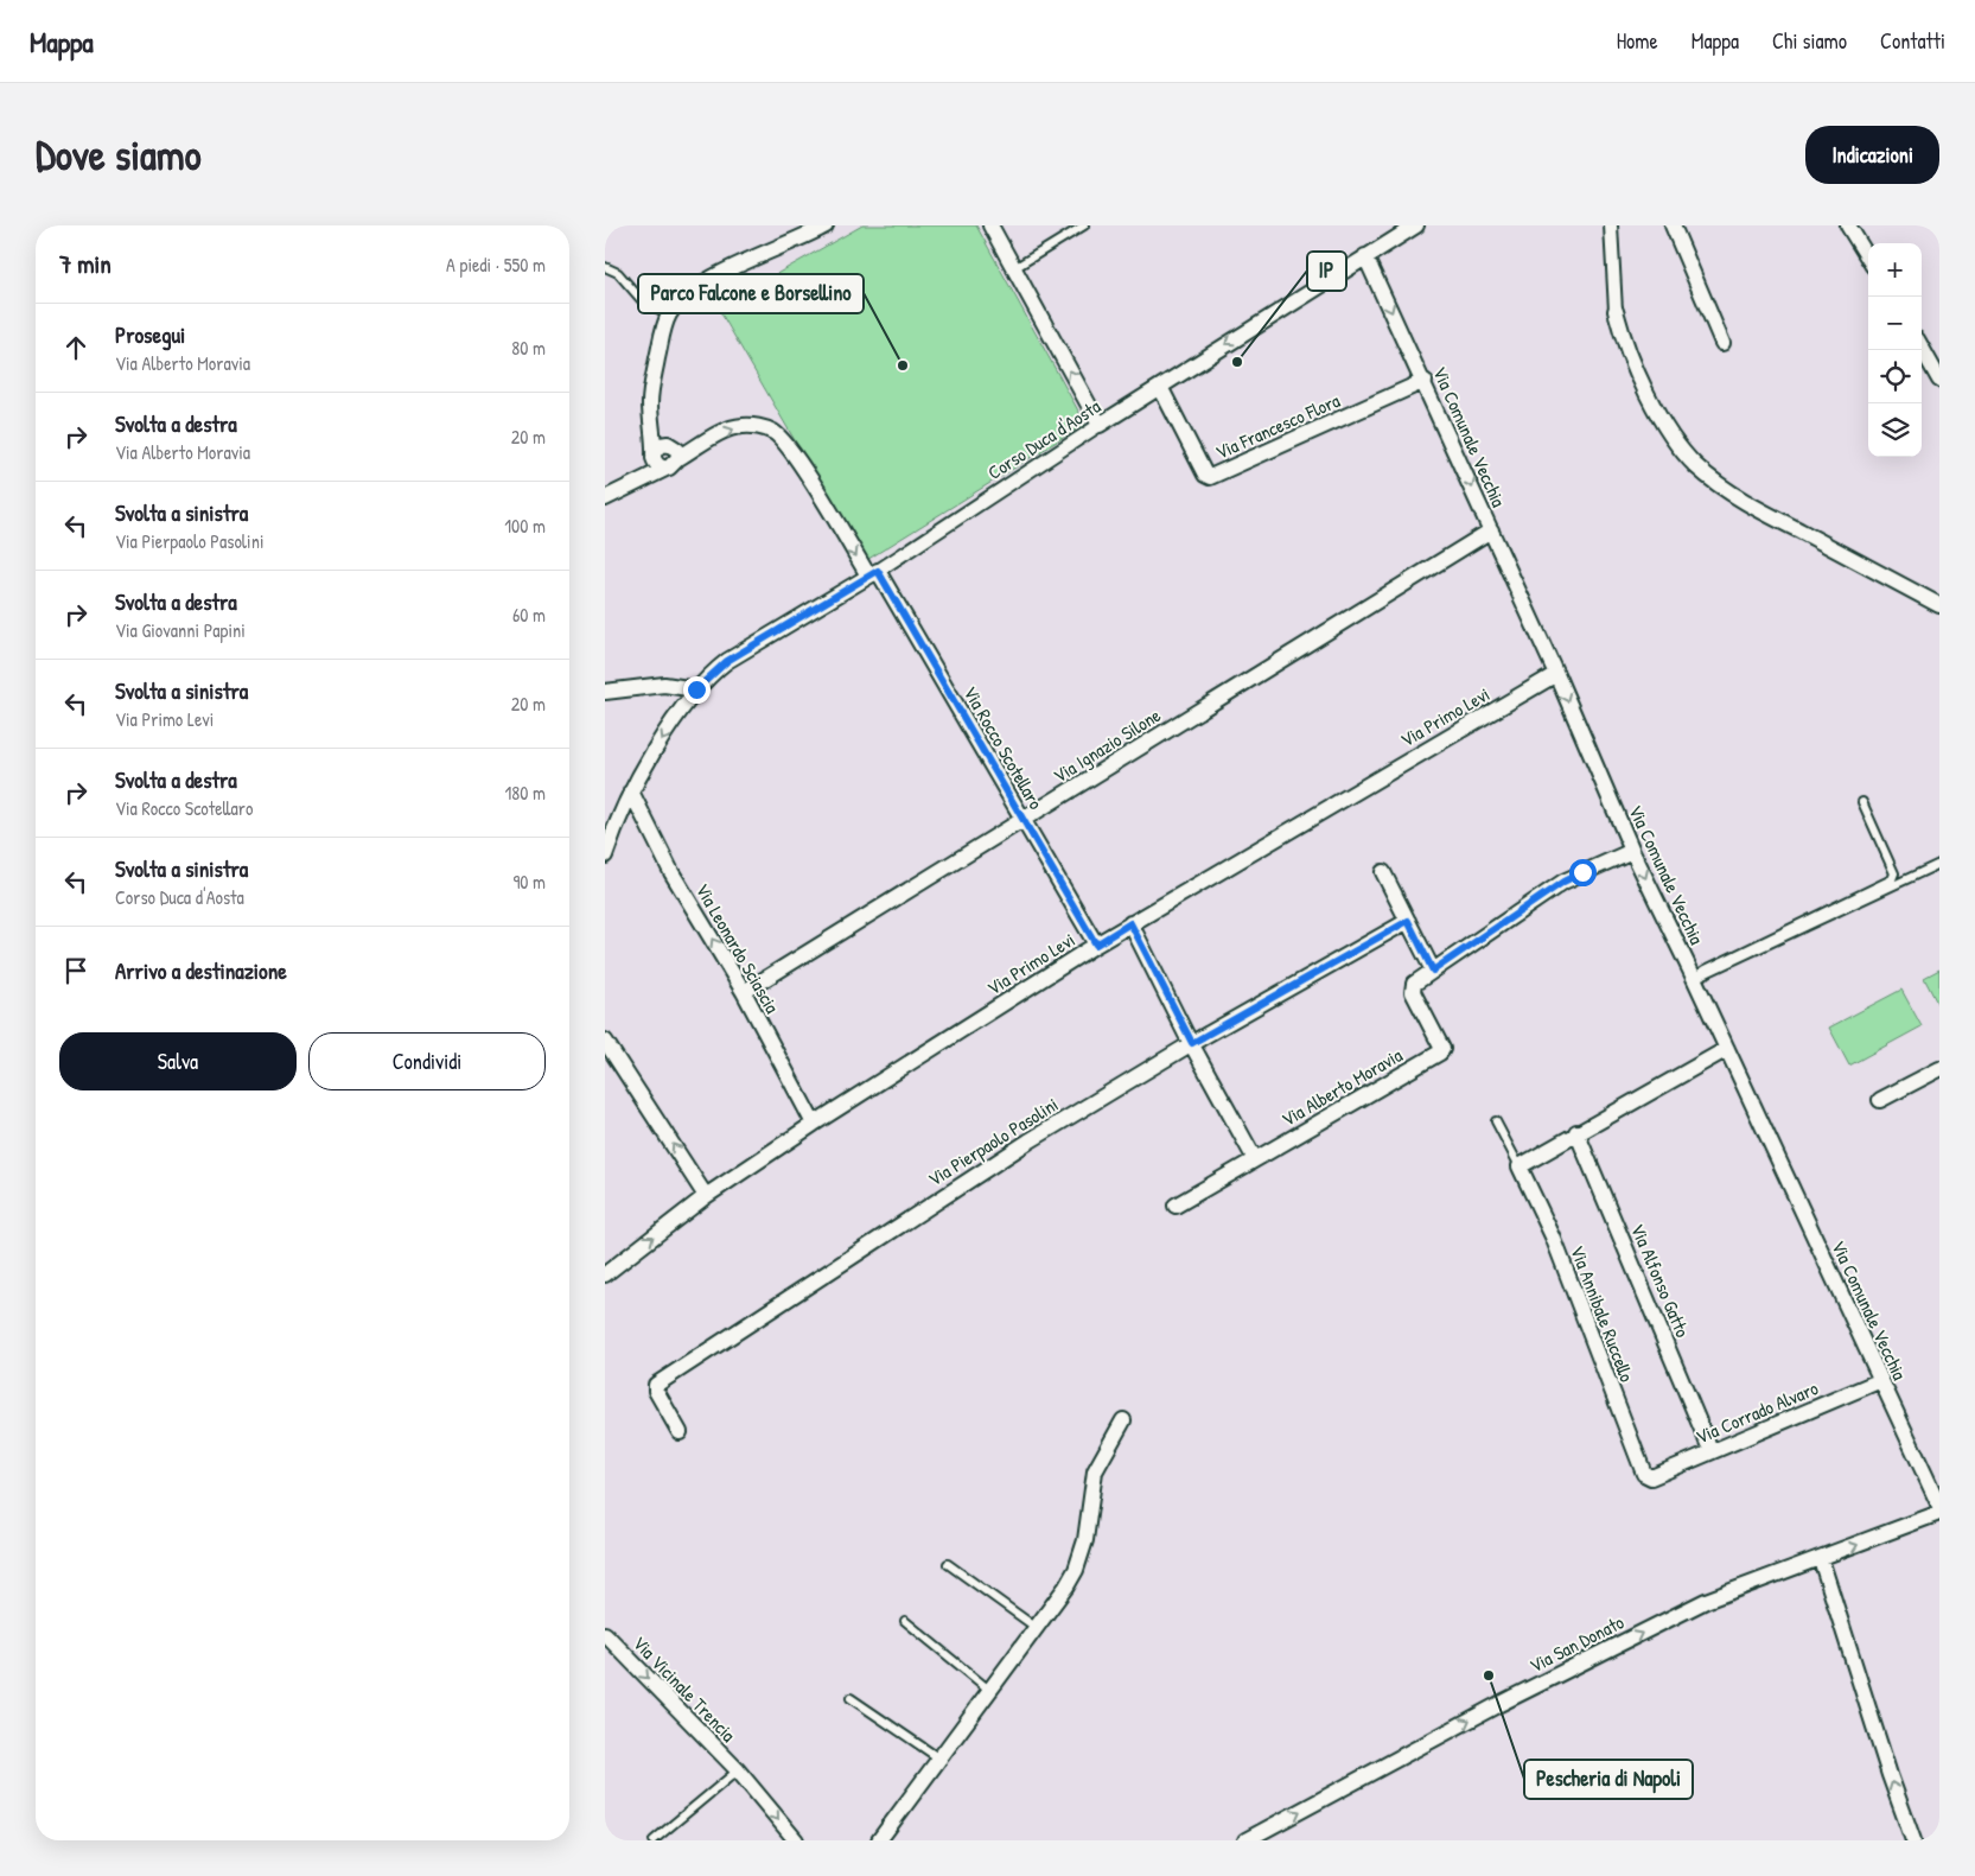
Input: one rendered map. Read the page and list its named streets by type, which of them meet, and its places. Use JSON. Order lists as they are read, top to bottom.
{
  "streets": {
    "street": [
      "Via Francesco Flora",
      "Via Comunale Vecchia",
      "Corso Duca d'Aosta",
      "Via Primo Levi",
      "Via Ignazio Silone",
      "Via Rocco Scotellaro",
      "Via Leonardo Sciascia",
      "Via Alberto Moravia",
      "Via Pierpaolo Pasolini",
      "Via Alfonso Gatto",
      "Via Annibale Ruccello",
      "Via Corrado Alvaro",
      "Via San Donato",
      "Via Vicinale Trencia"
    ]
  },
  "crossings": [
    ["Via Francesco Flora", "Via Comunale Vecchia"],
    ["Via Francesco Flora", "Corso Duca d'Aosta"],
    ["Via Comunale Vecchia", "Corso Duca d'Aosta"],
    ["Via Comunale Vecchia", "Via Primo Levi"],
    ["Via Comunale Vecchia", "Via Ignazio Silone"],
    ["Via Comunale Vecchia", "Via Alberto Moravia"],
    ["Via Comunale Vecchia", "Via Corrado Alvaro"],
    ["Corso Duca d'Aosta", "Via Rocco Scotellaro"],
    ["Corso Duca d'Aosta", "Via Leonardo Sciascia"],
    ["Via Primo Levi", "Via Rocco Scotellaro"],
    ["Via Primo Levi", "Via Leonardo Sciascia"],
    ["Via Ignazio Silone", "Via Rocco Scotellaro"],
    ["Via Ignazio Silone", "Via Leonardo Sciascia"],
    ["Via Annibale Ruccello", "Via Corrado Alvaro"]
  ],
  "one_way": [
    "Via Comunale Vecchia",
    "Via Leonardo Sciascia",
    "Via San Donato",
    "Via Vicinale Trencia"
  ],
  "places": ["IP", "Parco Falcone e Borsellino", "Pescheria di Napoli"],
  "page": {
    "header": "Mappa",
    "nav": [
      "Home",
      "Mappa",
      "Chi siamo",
      "Contatti"
    ],
    "buttons": [
      "Indicazioni",
      ["Salva", "Condividi"]
    ],
    "title": "Dove siamo",
    "heading": ["7 min", "A piedi · 550 m"],
    "map_buttons": ["+", "−"],
    "list": [
      ["Prosegui", "Via Alberto Moravia", "80 m"],
      ["Svolta a destra", "Via Alberto Moravia", "20 m"],
      ["Svolta a sinistra", "Via Pierpaolo Pasolini", "100 m"],
      ["Svolta a destra", "Via Giovanni Papini", "60 m"],
      ["Svolta a sinistra", "Via Primo Levi", "20 m"],
      ["Svolta a destra", "Via Rocco Scotellaro", "180 m"],
      ["Svolta a sinistra", "Corso Duca d'Aosta", "90 m"],
      "Arrivo a destinazione"
    ]
  }
}
